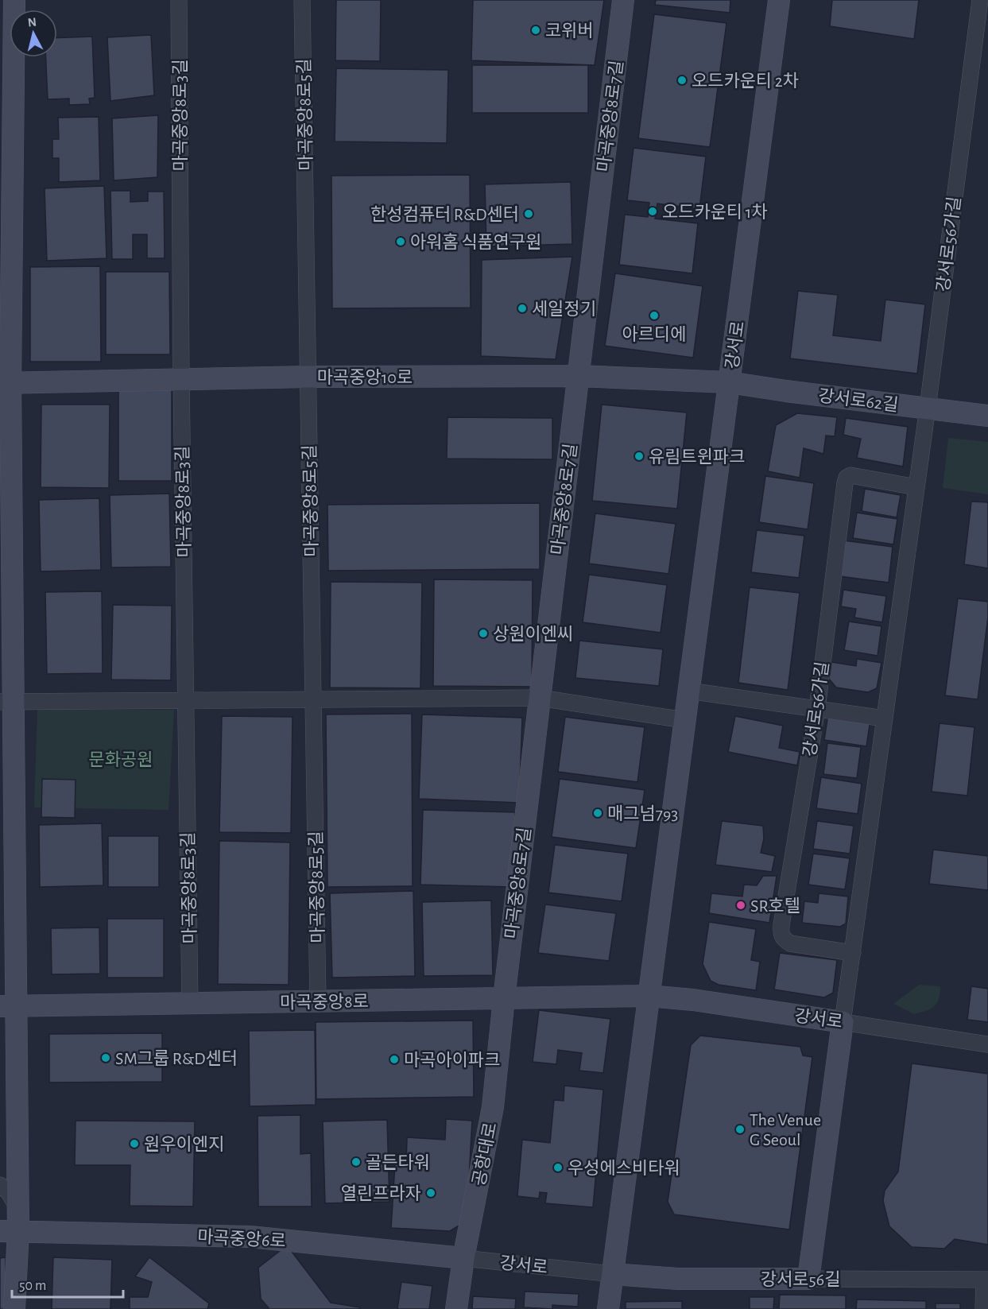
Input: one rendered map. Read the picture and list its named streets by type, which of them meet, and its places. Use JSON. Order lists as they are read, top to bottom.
{
  "streets": {
    "street": [
      "마곡중앙8로5길",
      "마곡중앙8로3길",
      "마곡중앙8로7길",
      "강서로56가길",
      "강서로",
      "마곡중앙10로",
      "강서로62길",
      "마곡중앙8로",
      "공항대로",
      "마곡중앙6로",
      "강서로56길"
    ]
  },
  "crossings": [
    ["마곡중앙8로5길", "마곡중앙10로"],
    ["마곡중앙8로5길", "마곡중앙8로"],
    ["마곡중앙8로3길", "마곡중앙10로"],
    ["마곡중앙8로3길", "마곡중앙8로"],
    ["마곡중앙8로7길", "마곡중앙10로"],
    ["마곡중앙8로7길", "마곡중앙8로"],
    ["마곡중앙8로7길", "공항대로"],
    ["강서로56가길", "강서로"],
    ["강서로56가길", "강서로62길"],
    ["강서로56가길", "강서로56길"],
    ["강서로", "마곡중앙10로"],
    ["강서로", "강서로62길"],
    ["강서로", "마곡중앙8로"],
    ["강서로", "공항대로"],
    ["강서로", "마곡중앙6로"],
    ["강서로", "강서로56길"],
    ["마곡중앙10로", "강서로62길"],
    ["마곡중앙8로", "공항대로"],
    ["공항대로", "마곡중앙6로"]
  ],
  "parks": ["문화공원"],
  "places": [
    "코위버",
    "오드카운티 2차",
    "오드카운티 1차",
    "한성컴퓨터 R&D센터",
    "아워홈 식품연구원",
    "세일정기",
    "아르디에",
    "유림트윈파크",
    "상원이엔씨",
    "매그넘793",
    "SR호텔",
    "SM그룹 R&D센터",
    "마곡아이파크",
    "The Venue G Seoul",
    "원우이엔지",
    "골든타워",
    "우성에스비타워",
    "열린프라자"
  ],
  "scale_bar": "50 m",
  "north": "top"
}
